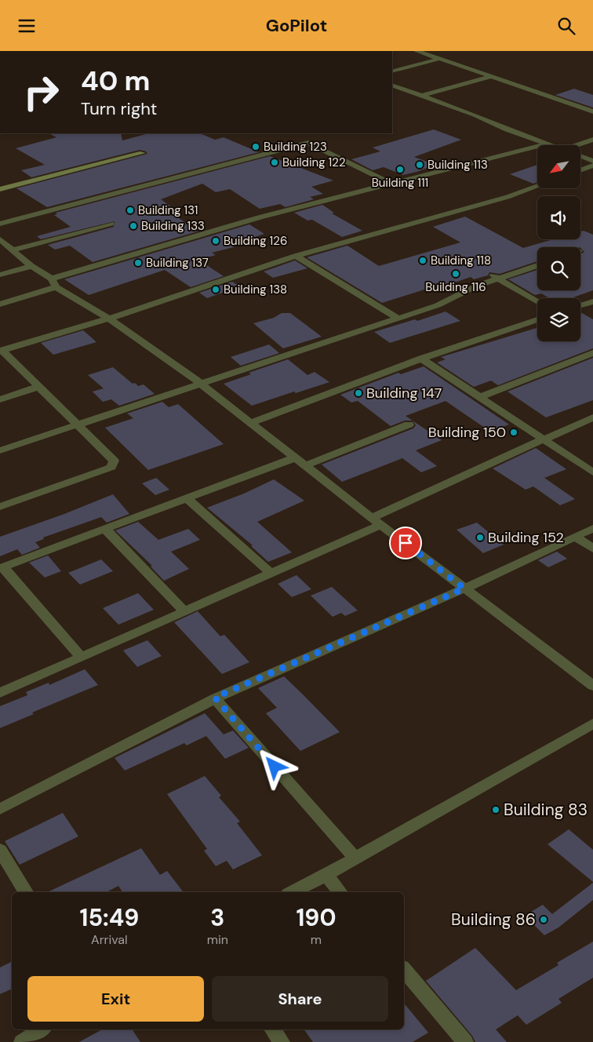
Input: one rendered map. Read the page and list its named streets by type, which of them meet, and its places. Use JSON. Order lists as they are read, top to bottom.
{
  "places": [
    "Building 123",
    "Building 122",
    "Building 113",
    "Building 111",
    "Building 131",
    "Building 133",
    "Building 126",
    "Building 118",
    "Building 137",
    "Building 116",
    "Building 138",
    "Building 147",
    "Building 150",
    "Building 152",
    "Building 83",
    "Building 86"
  ],
  "north": "bottom left",
  "page": {
    "header": "GoPilot",
    "turn": ["40 m", "Turn right"],
    "eta": [
      "15:49",
      "Arrival",
      "3",
      "min",
      "190",
      "m"
    ],
    "buttons": ["Exit", "Share"]
  }
}
